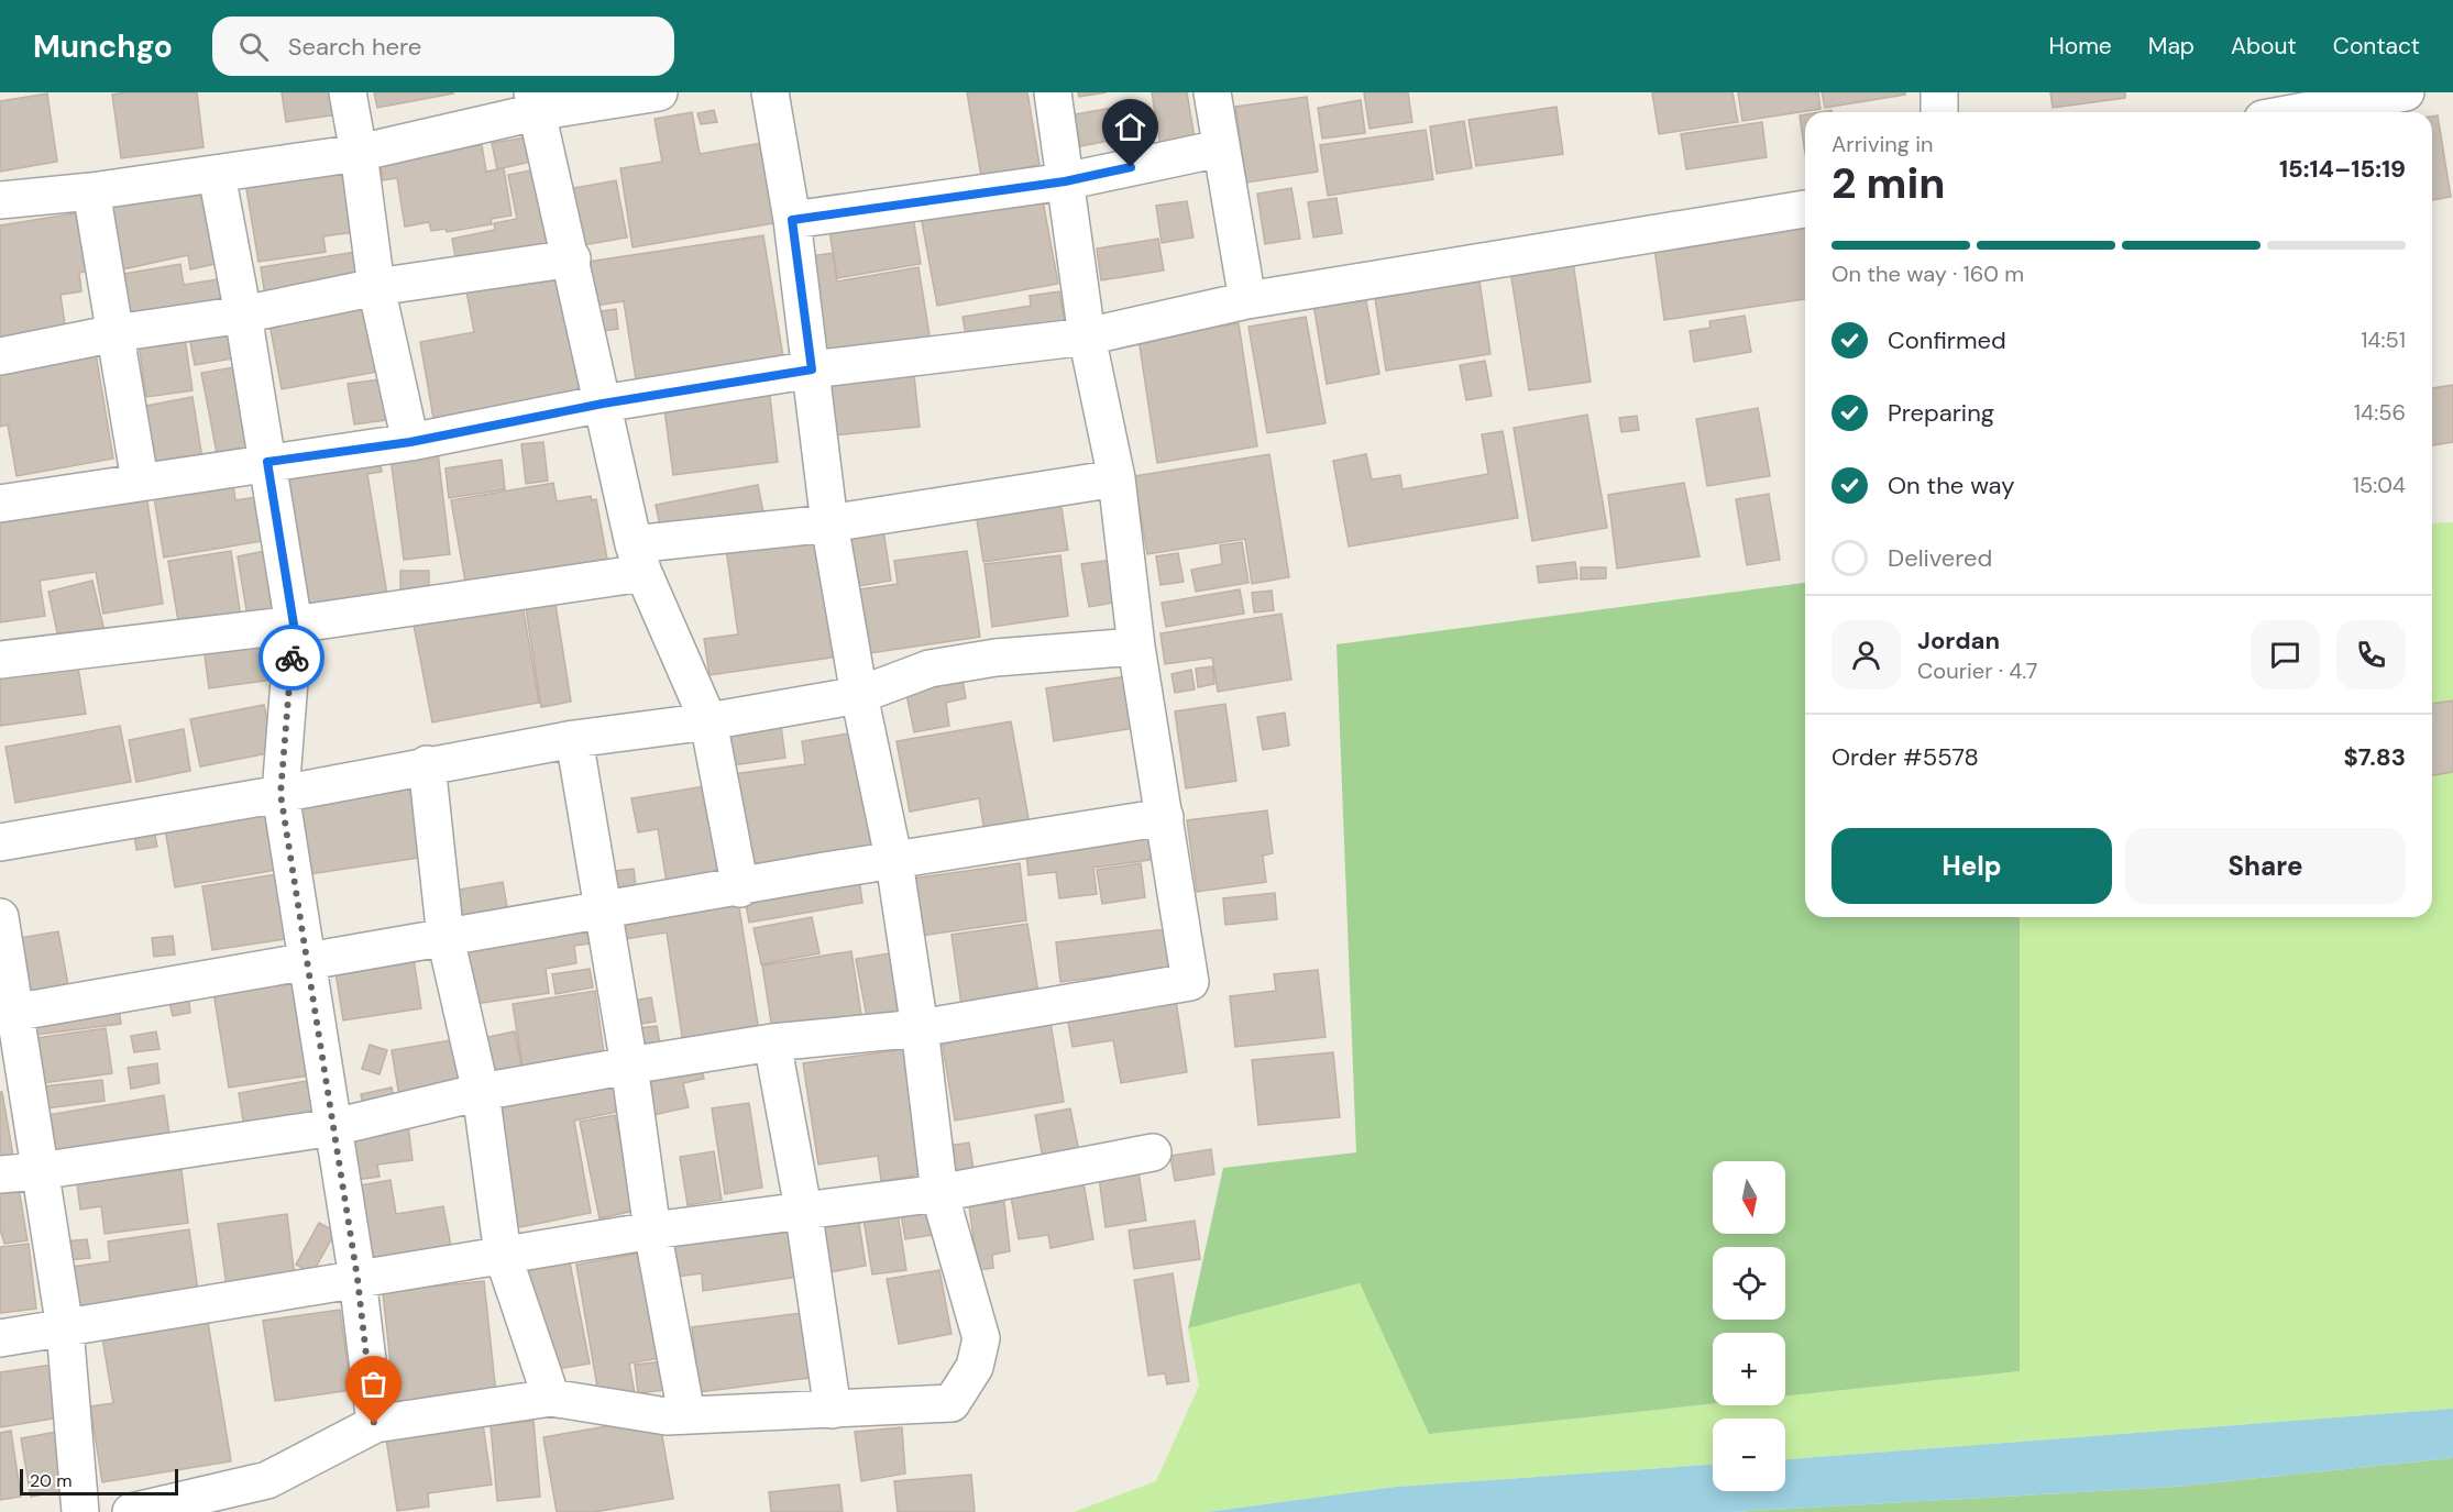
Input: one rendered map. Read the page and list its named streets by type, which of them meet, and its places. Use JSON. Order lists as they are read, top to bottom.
{
  "scale_bar": "20 m",
  "north": "bottom",
  "page": {
    "header": "Munchgo",
    "search": "Search here",
    "nav": [
      "Home",
      "Map",
      "About",
      "Contact"
    ],
    "heading": ["2 min", "Arriving in", "15:14–15:19"],
    "panel": [
      "Jordan",
      "Courier · 4.7",
      "Order #5578",
      "$7.83"
    ],
    "bar": "On the way · 160 m",
    "list": [
      ["Confirmed", "14:51"],
      ["Preparing", "14:56"],
      ["On the way", "15:04"],
      "Delivered"
    ],
    "buttons": ["Help", "Share"],
    "map_buttons": ["+", "−"],
    "scale": "20 m"
  }
}
